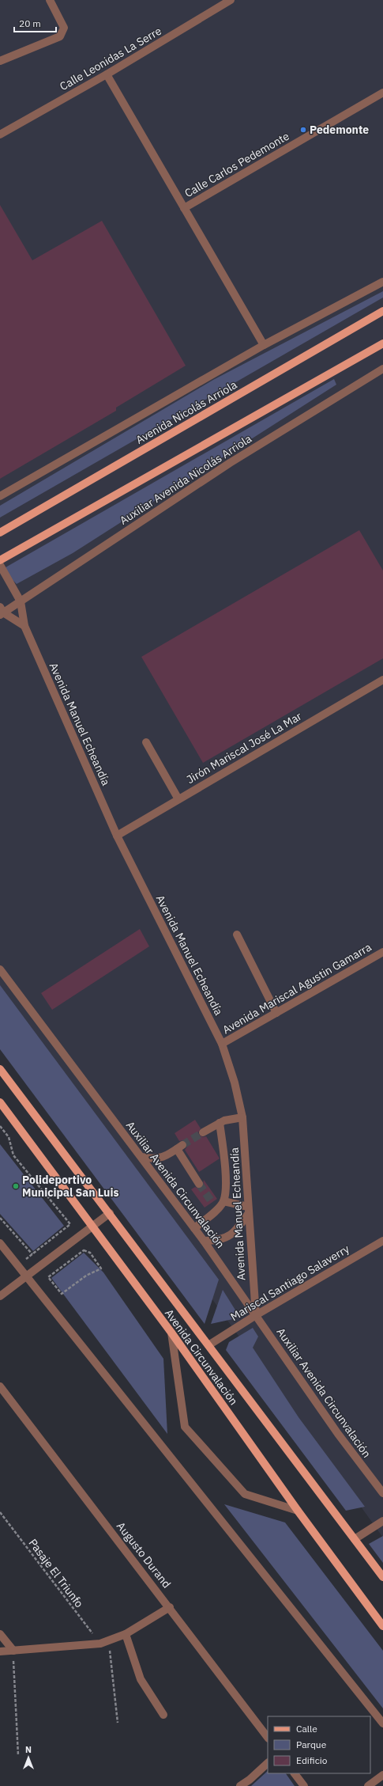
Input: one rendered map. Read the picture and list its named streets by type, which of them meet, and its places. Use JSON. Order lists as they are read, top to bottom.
{
  "streets": {
    "main road": ["Avenida Nicolás Arriola", "Avenida Circunvalación"],
    "street": [
      "Calle Leonidas La Serre",
      "Calle Carlos Pedemonte",
      "Auxiliar Avenida Nicolás Arriola",
      "Avenida Manuel Echeandía",
      "Jirón Mariscal José La Mar",
      "Avenida Mariscal Agustin Gamarra",
      "Auxiliar Avenida Circunvalación",
      "Mariscal Santiago Salaverry",
      "Augusto Durand"
    ],
    "path": ["Pasaje El Triunfo"]
  },
  "crossings": [
    ["Auxiliar Avenida Nicolás Arriola", "Avenida Manuel Echeandía"],
    ["Avenida Manuel Echeandía", "Jirón Mariscal José La Mar"],
    ["Avenida Manuel Echeandía", "Avenida Mariscal Agustin Gamarra"],
    ["Avenida Manuel Echeandía", "Auxiliar Avenida Circunvalación"],
    ["Avenida Manuel Echeandía", "Mariscal Santiago Salaverry"],
    ["Auxiliar Avenida Circunvalación", "Mariscal Santiago Salaverry"],
    ["Mariscal Santiago Salaverry", "Avenida Circunvalación"]
  ],
  "places": ["Pedemonte", "Polideportivo Municipal San Luis"],
  "legend": ["Calle", "Parque", "Edificio"],
  "scale_bar": "20 m",
  "north": "top"
}
